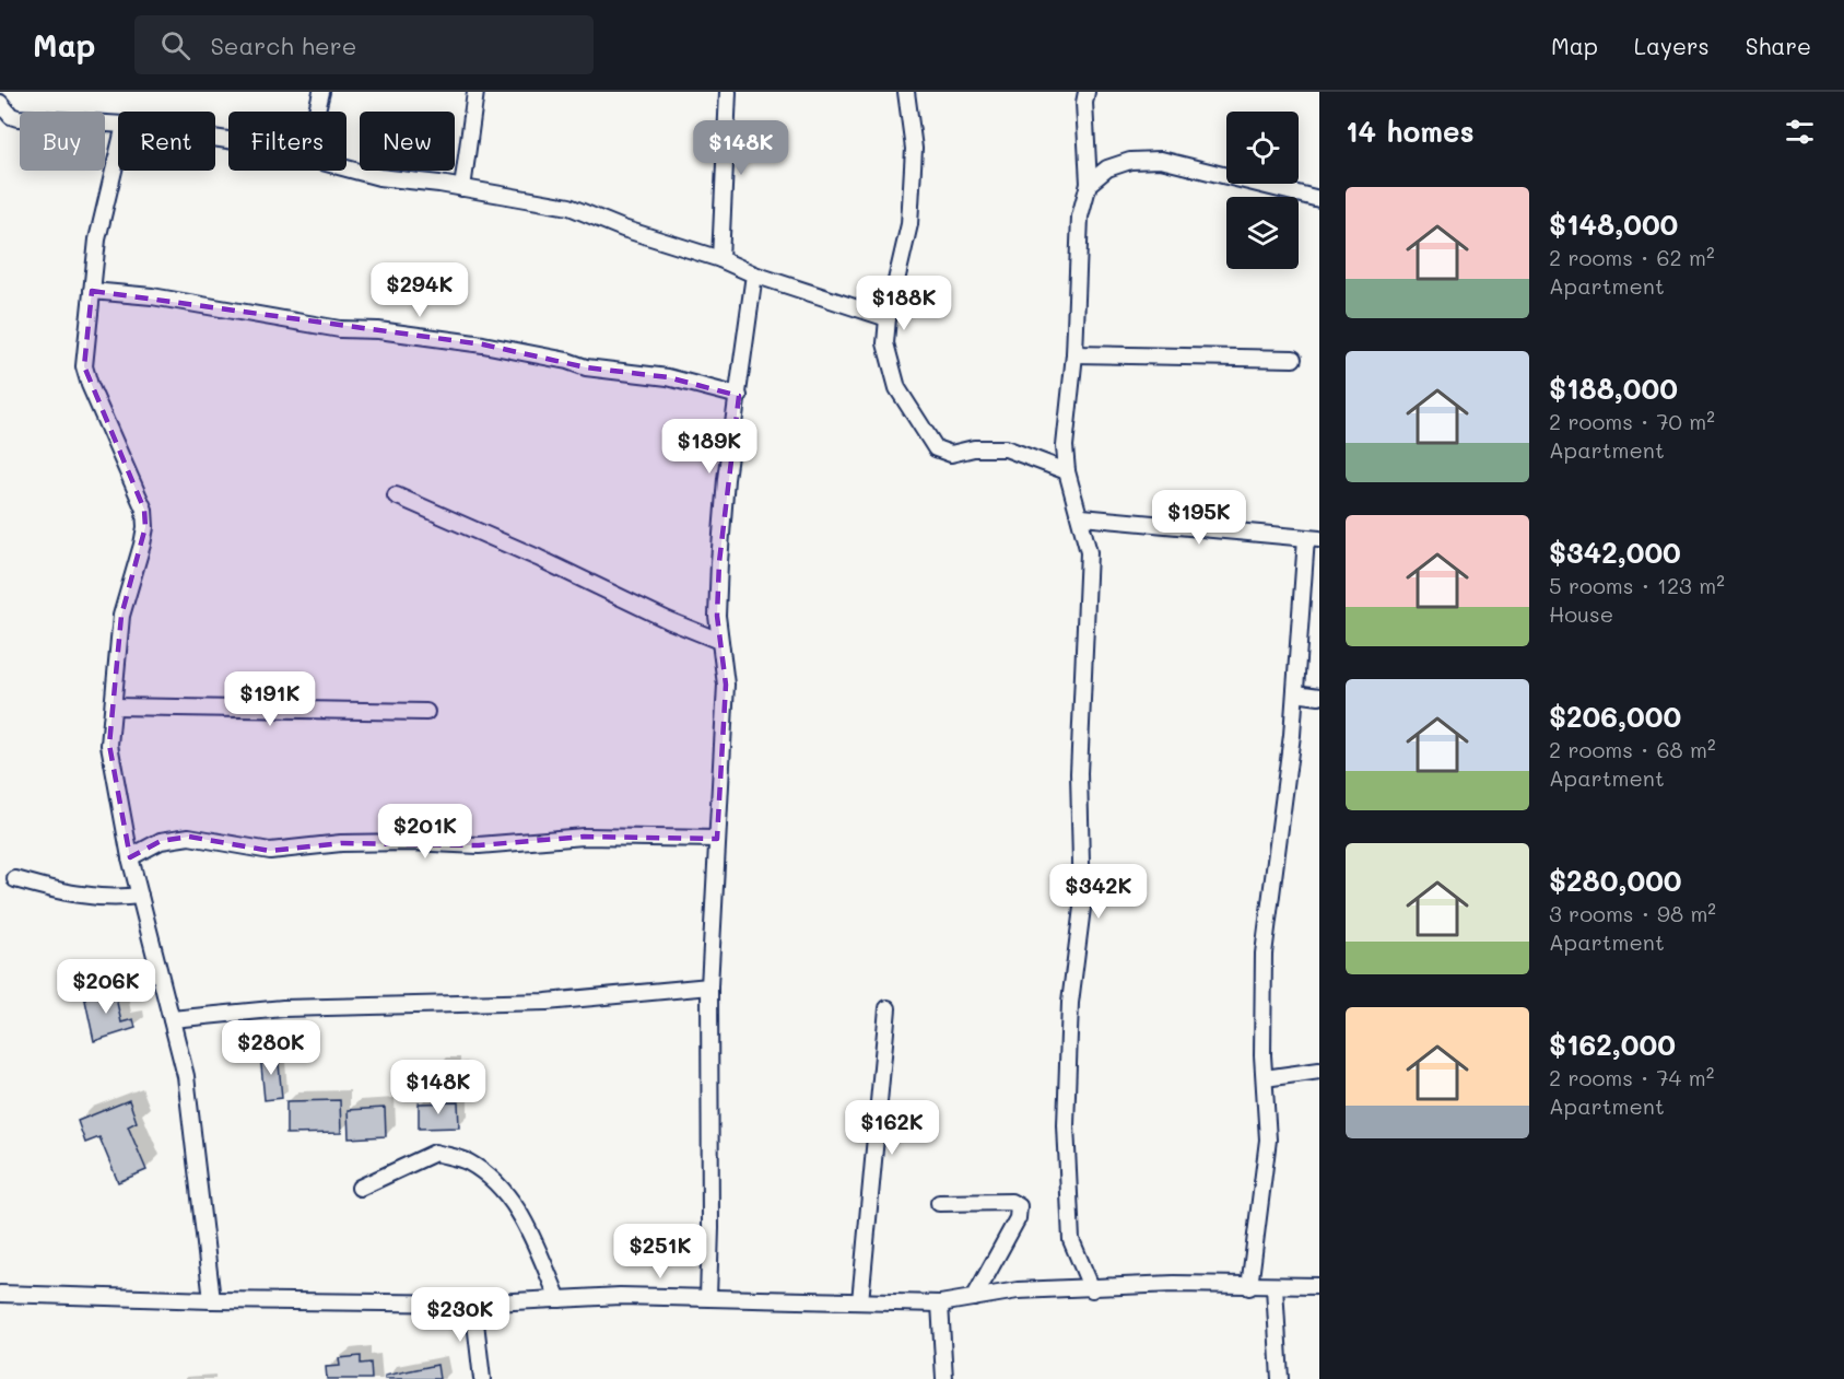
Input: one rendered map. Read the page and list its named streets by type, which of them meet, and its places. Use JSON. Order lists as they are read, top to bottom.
{
  "page": {
    "header": "Map",
    "search": "Search here",
    "nav": ["Map", "Layers", "Share"],
    "heading": "14 homes",
    "chip": [
      "Buy",
      "Rent",
      "Filters",
      "New"
    ],
    "price": [
      "$148K",
      "$294K",
      "$188K",
      "$189K",
      "$195K",
      "$191K",
      "$201K",
      "$342K",
      "$206K",
      "$280K",
      "$148K",
      "$162K",
      "$251K",
      "$230K"
    ],
    "list": [
      {
        "name": "$148,000",
        "note": "2 rooms · 62 m² · Apartment"
      },
      {
        "name": "$188,000",
        "note": "2 rooms · 70 m² · Apartment"
      },
      {
        "name": "$342,000",
        "note": "5 rooms · 123 m² · House"
      },
      {
        "name": "$206,000",
        "note": "2 rooms · 68 m² · Apartment"
      },
      {
        "name": "$280,000",
        "note": "3 rooms · 98 m² · Apartment"
      },
      {
        "name": "$162,000",
        "note": "2 rooms · 74 m² · Apartment"
      }
    ]
  }
}
